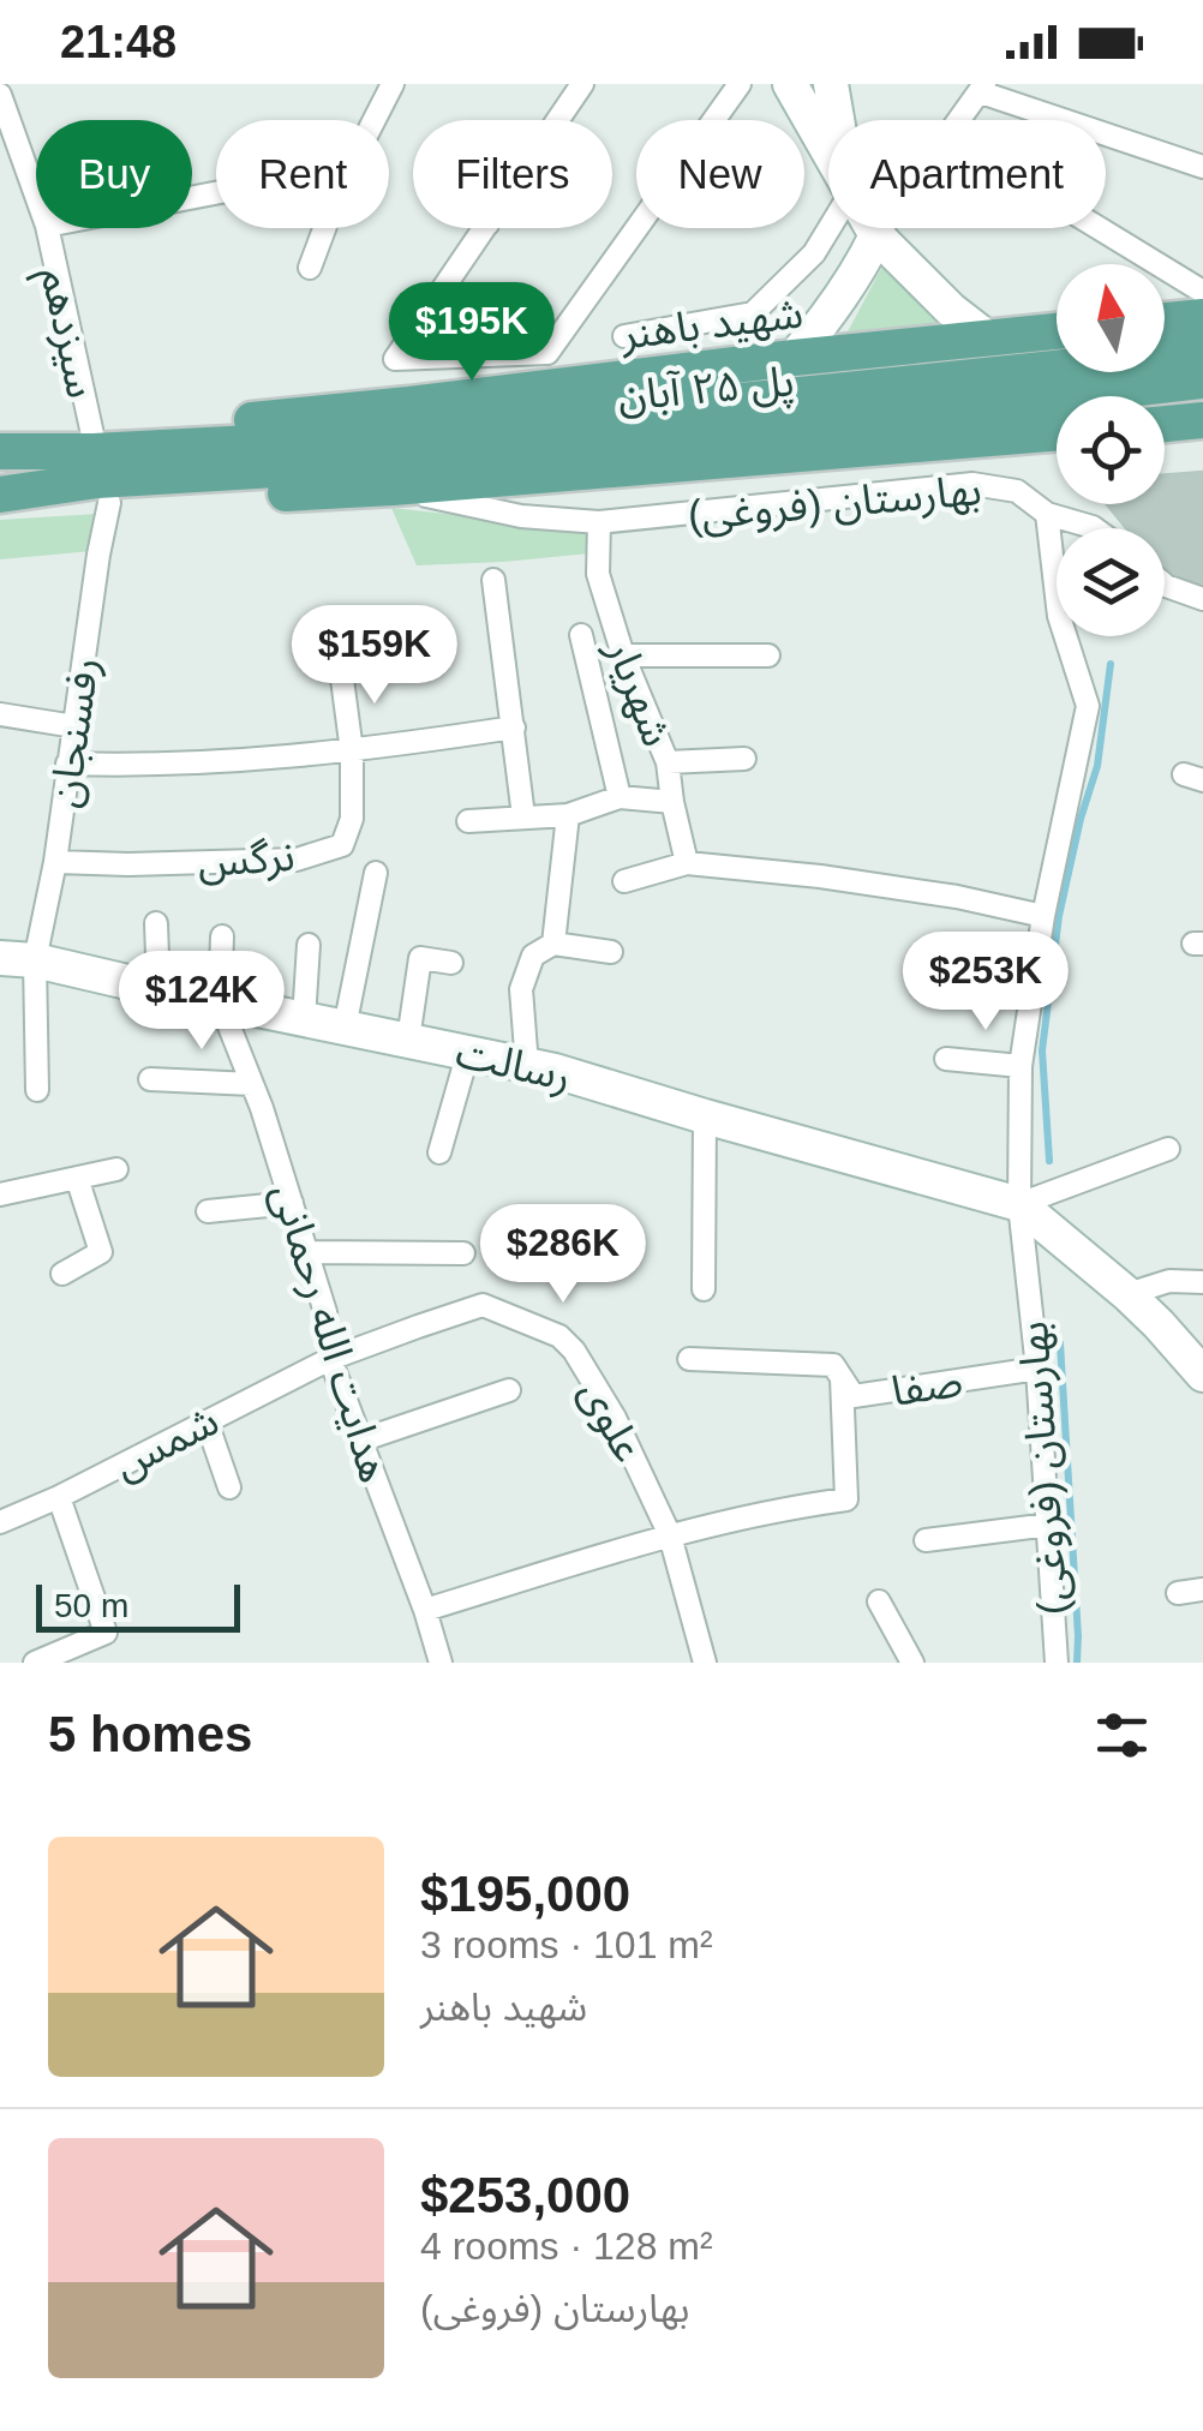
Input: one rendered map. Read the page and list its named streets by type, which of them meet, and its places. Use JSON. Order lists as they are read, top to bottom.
{
  "streets": {
    "main road": ["شهید باهنر", "پل ۲۵ آبان"],
    "street": [
      "سیزدهم",
      "بهارستان (فروغی)",
      "شهریار",
      "رفسنجان",
      "نرگس",
      "رسالت",
      "هدایت الله رحمانی",
      "صفا",
      "علوی",
      "شمس"
    ]
  },
  "crossings": [
    ["شهید باهنر", "سیزدهم"],
    ["شهید باهنر", "پل ۲۵ آبان"],
    ["بهارستان (فروغی)", "شهریار"],
    ["بهارستان (فروغی)", "رسالت"],
    ["بهارستان (فروغی)", "صفا"],
    ["رفسنجان", "نرگس"],
    ["رفسنجان", "رسالت"],
    ["رسالت", "هدایت الله رحمانی"],
    ["هدایت الله رحمانی", "علوی"],
    ["هدایت الله رحمانی", "شمس"],
    ["علوی", "شمس"]
  ],
  "scale_bar": "50 m",
  "north": "top",
  "page": {
    "status": "21:48",
    "chip": [
      "Buy",
      "Rent",
      "Filters",
      "New",
      "Apartment"
    ],
    "price": [
      "$195K",
      "$159K",
      "$253K",
      "$124K",
      "$286K"
    ],
    "scale": "50 m",
    "heading": "5 homes",
    "list": [
      {
        "name": "$195,000",
        "note": "3 rooms · 101 m² · شهید باهنر"
      },
      {
        "name": "$253,000",
        "note": "4 rooms · 128 m² · بهارستان (فروغی)"
      }
    ]
  }
}
